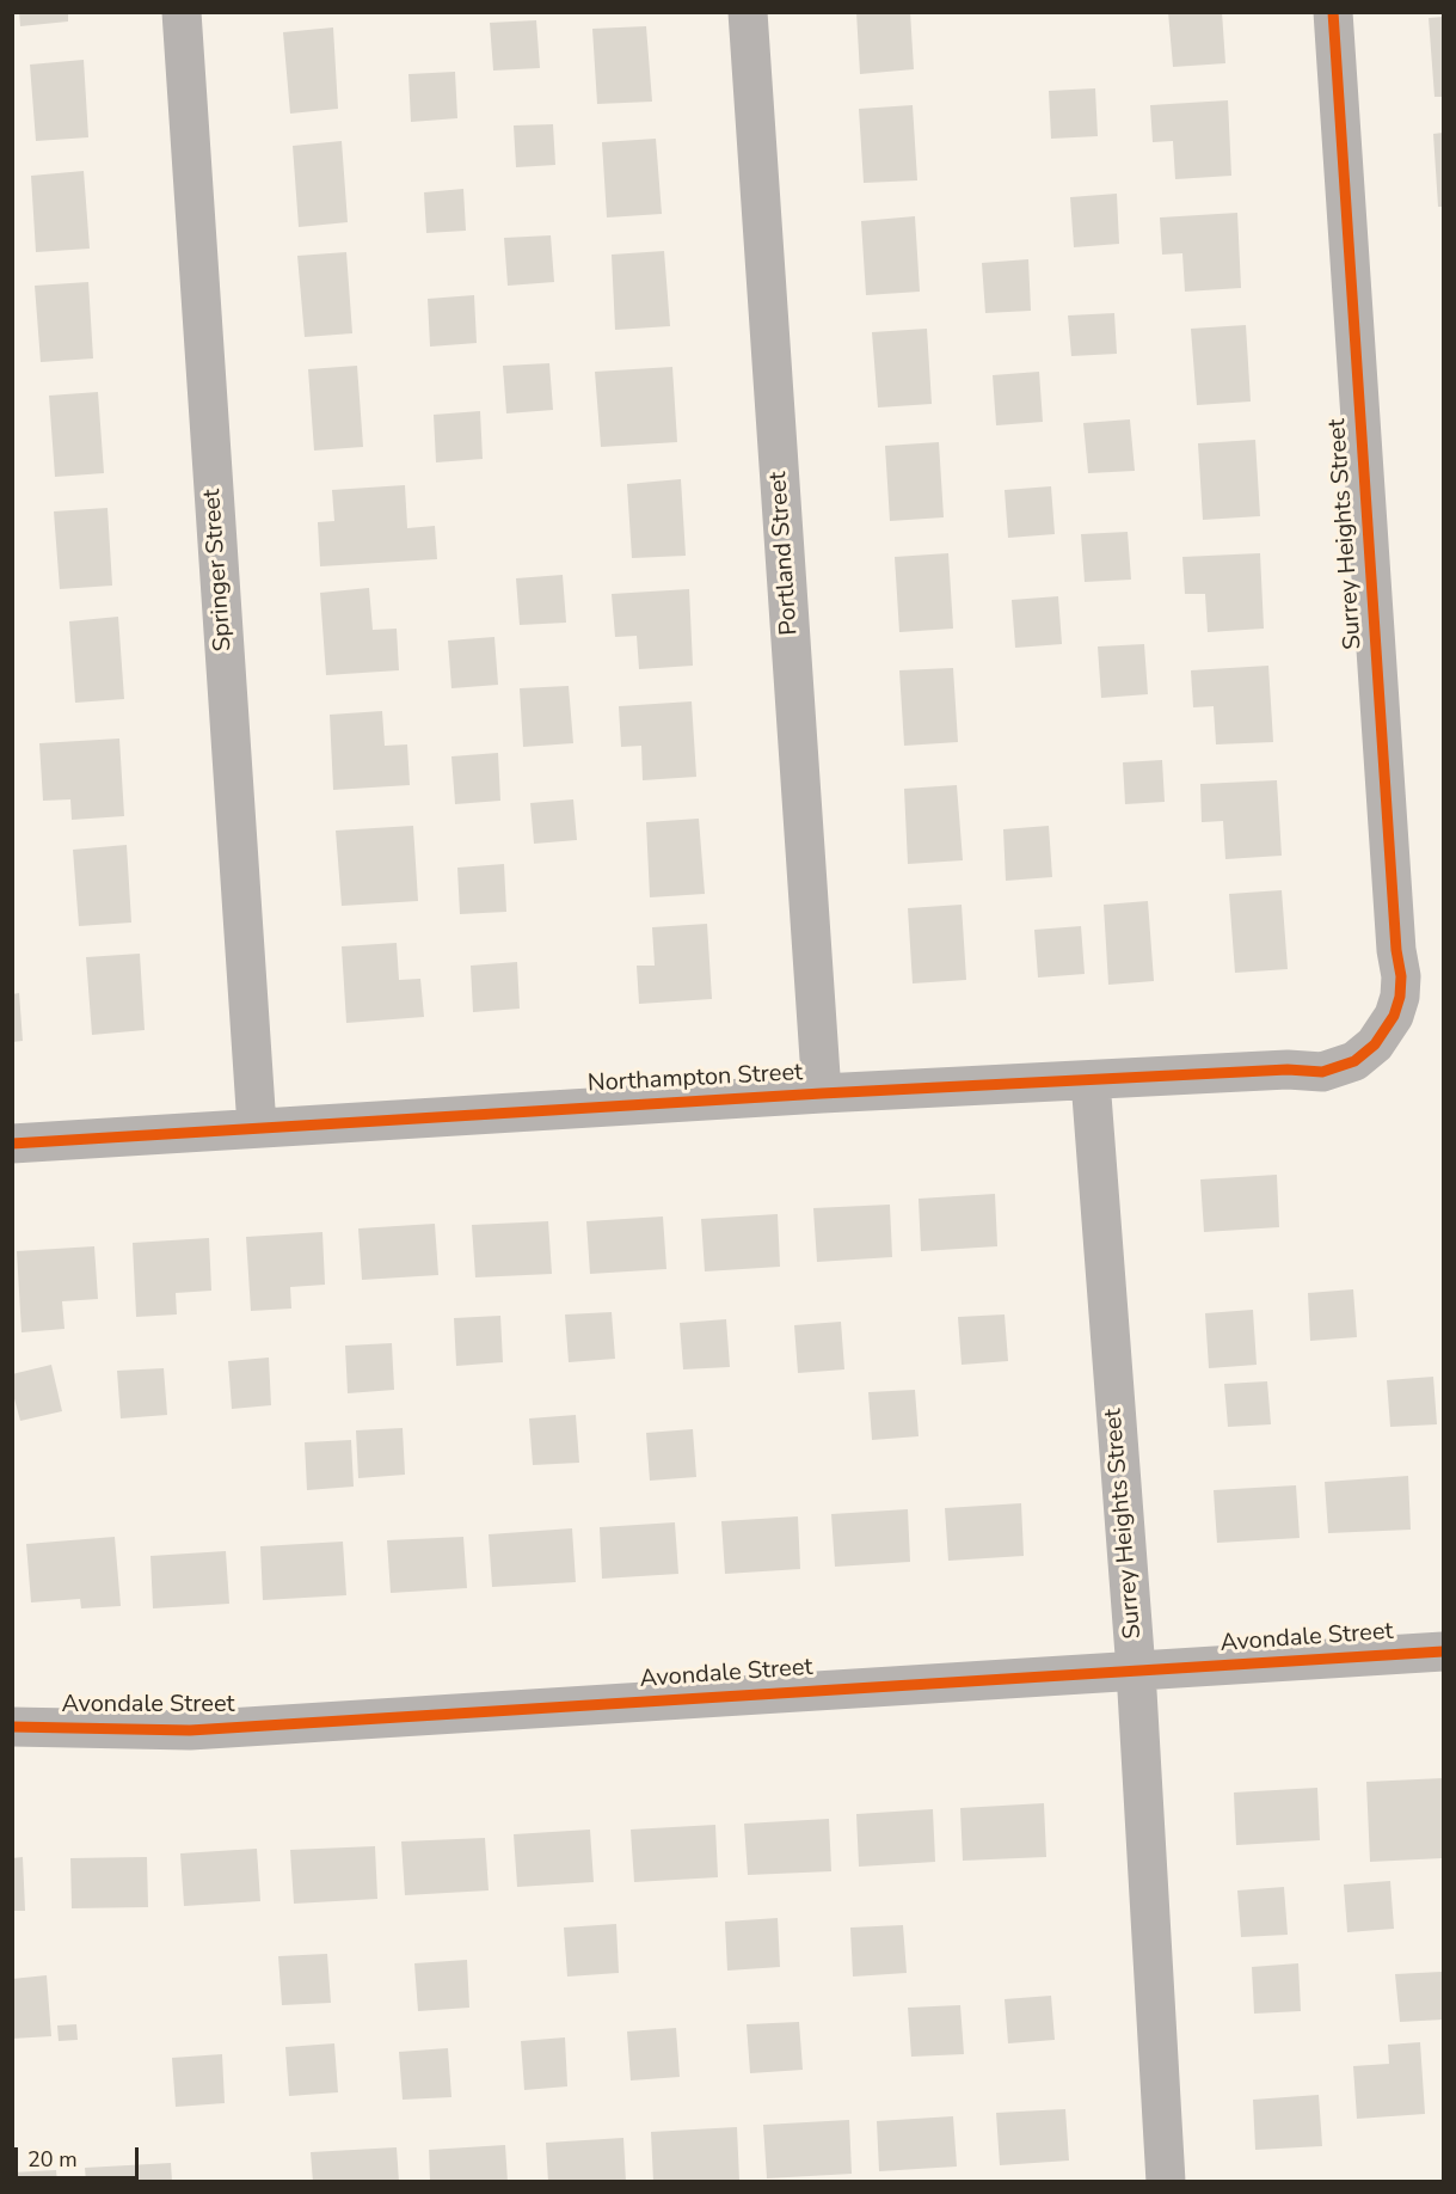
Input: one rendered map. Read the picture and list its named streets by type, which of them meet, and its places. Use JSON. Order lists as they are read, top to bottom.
{
  "streets": {
    "street": [
      "Surrey Heights Street",
      "Portland Street",
      "Springer Street",
      "Northampton Street",
      "Avondale Street"
    ]
  },
  "crossings": [
    ["Surrey Heights Street", "Northampton Street"],
    ["Surrey Heights Street", "Avondale Street"],
    ["Portland Street", "Northampton Street"],
    ["Springer Street", "Northampton Street"]
  ],
  "scale_bar": "20 m"
}
